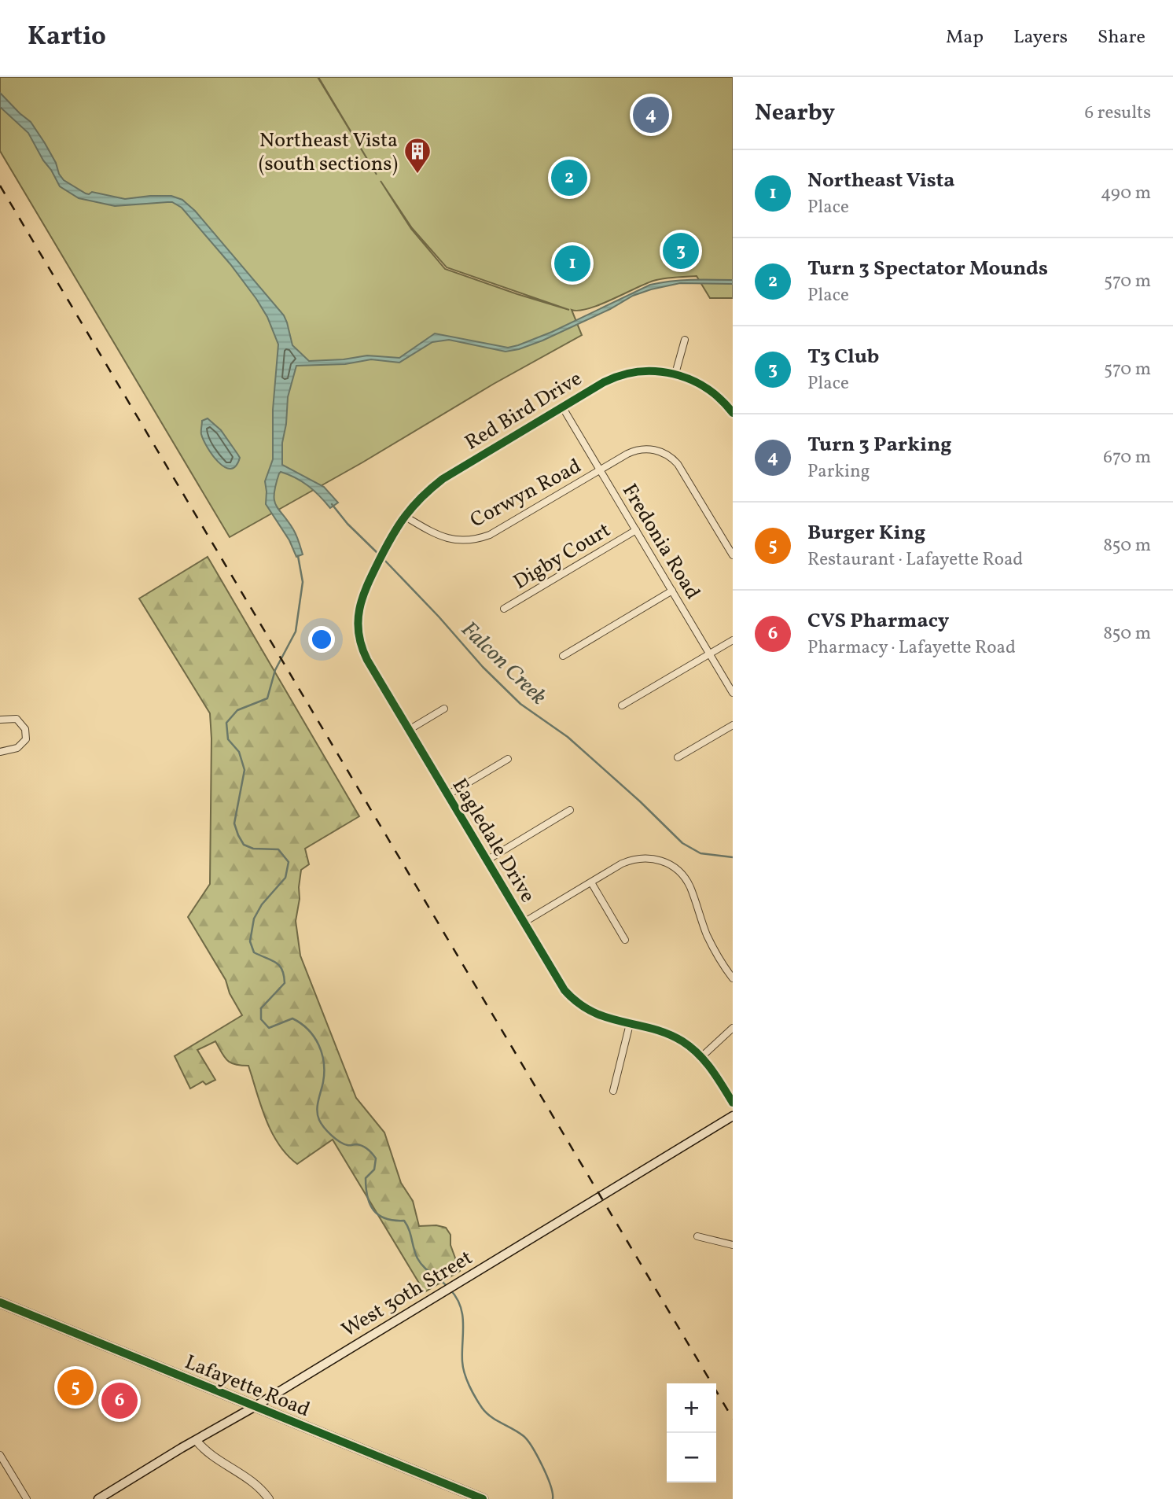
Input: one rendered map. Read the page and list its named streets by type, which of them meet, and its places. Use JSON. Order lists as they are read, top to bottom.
{
  "streets": {
    "main road": ["West 30th Street", "Lafayette Road"],
    "street": [
      "Red Bird Drive",
      "Corwyn Road",
      "Fredonia Road",
      "Digby Court",
      "Eagledale Drive"
    ]
  },
  "crossings": [
    ["Red Bird Drive", "Corwyn Road"],
    ["Red Bird Drive", "Fredonia Road"],
    ["Red Bird Drive", "Eagledale Drive"],
    ["Corwyn Road", "Fredonia Road"],
    ["Corwyn Road", "Eagledale Drive"],
    ["Fredonia Road", "Digby Court"],
    ["West 30th Street", "Lafayette Road"]
  ],
  "water": ["Falcon Creek"],
  "places": {
    "building": ["Northeast Vista (south sections)"]
  },
  "page": {
    "header": "Kartio",
    "nav": ["Map", "Layers", "Share"],
    "heading": ["Nearby", "6 results"],
    "pins": [
      "4",
      "2",
      "3",
      "1",
      "5",
      "6"
    ],
    "list": [
      {
        "mark": "1",
        "name": "Northeast Vista",
        "note": "Place",
        "value": "490 m"
      },
      {
        "mark": "2",
        "name": "Turn 3 Spectator Mounds",
        "note": "Place",
        "value": "570 m"
      },
      {
        "mark": "3",
        "name": "T3 Club",
        "note": "Place",
        "value": "570 m"
      },
      {
        "mark": "4",
        "name": "Turn 3 Parking",
        "note": "Parking",
        "value": "670 m"
      },
      {
        "mark": "5",
        "name": "Burger King",
        "note": "Restaurant · Lafayette Road",
        "value": "850 m"
      },
      {
        "mark": "6",
        "name": "CVS Pharmacy",
        "note": "Pharmacy · Lafayette Road",
        "value": "850 m"
      }
    ],
    "map_buttons": ["+", "−"]
  }
}
